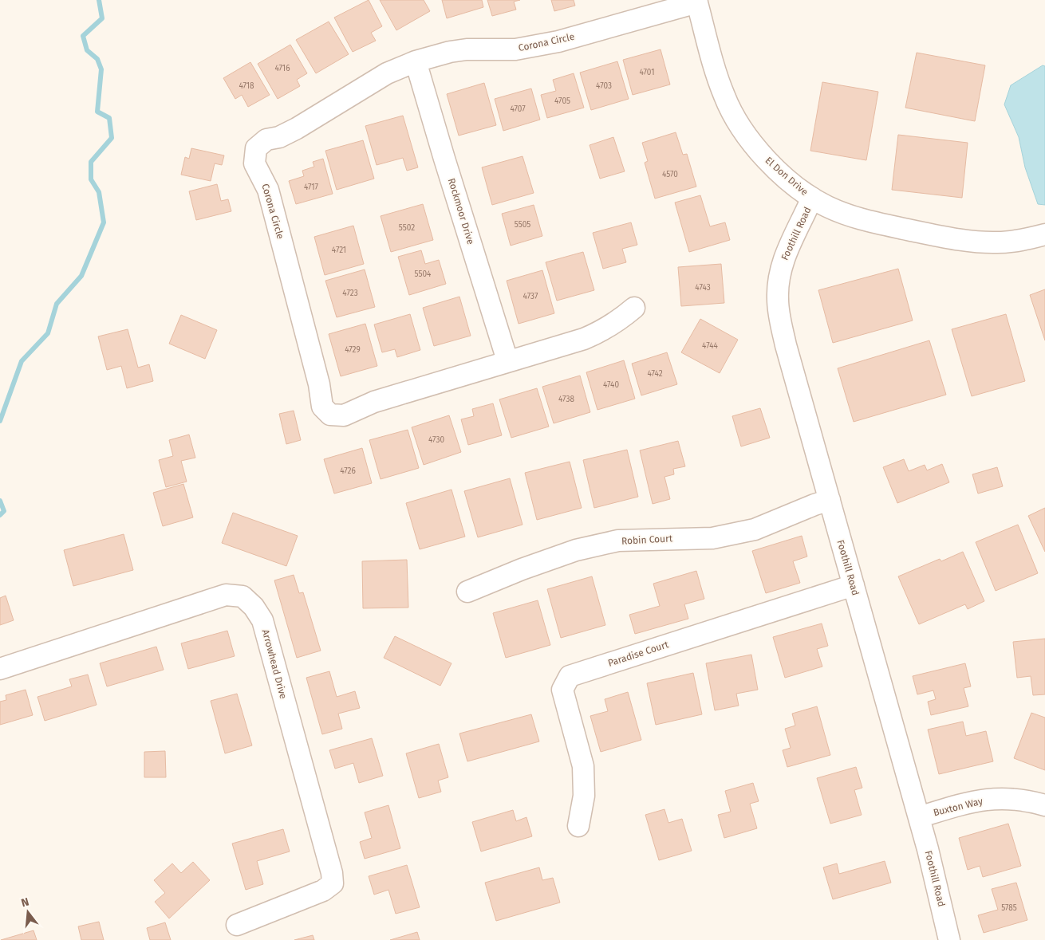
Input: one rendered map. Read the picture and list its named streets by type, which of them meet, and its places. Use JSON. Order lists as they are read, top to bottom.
{
  "streets": {
    "street": [
      "Corona Circle",
      "El Don Drive",
      "Rockmoor Drive",
      "Foothill Road",
      "Robin Court",
      "Paradise Court",
      "Arrowhead Drive",
      "Buxton Way"
    ]
  },
  "crossings": [
    ["Corona Circle", "El Don Drive"],
    ["Corona Circle", "Rockmoor Drive"],
    ["El Don Drive", "Foothill Road"],
    ["Foothill Road", "Robin Court"],
    ["Foothill Road", "Paradise Court"],
    ["Foothill Road", "Buxton Way"]
  ],
  "house_numbers": [
    "4716",
    "4701",
    "4718",
    "4703",
    "4705",
    "4707",
    "4570",
    "4717",
    "5505",
    "5502",
    "4721",
    "5504",
    "4743",
    "4723",
    "4737",
    "4744",
    "4729",
    "4742",
    "4740",
    "4738",
    "4730",
    "4726",
    "5785"
  ],
  "north": "top"
}
